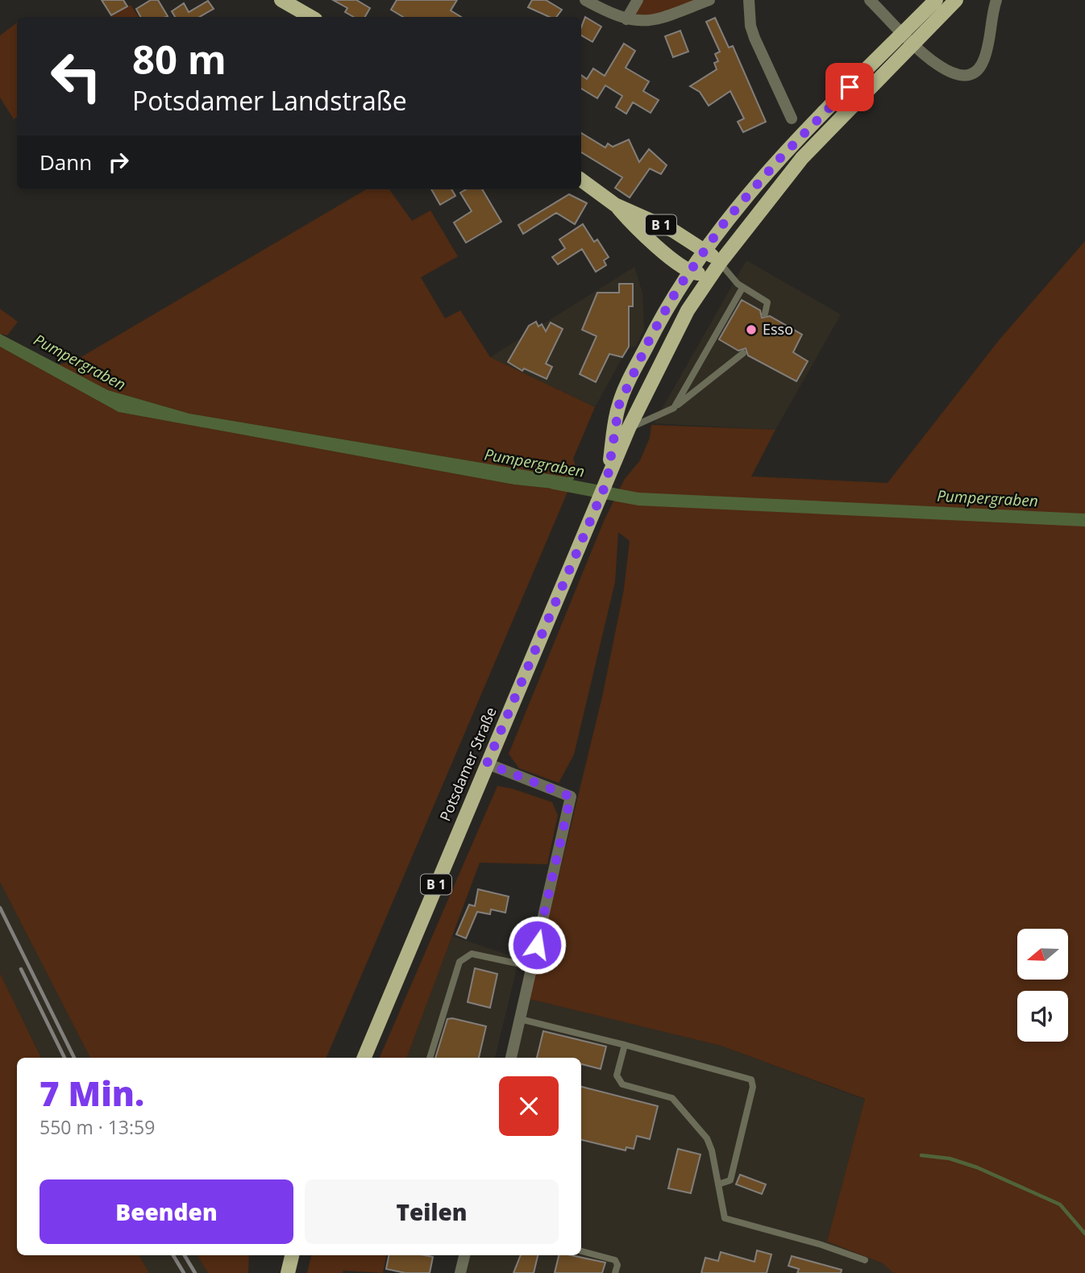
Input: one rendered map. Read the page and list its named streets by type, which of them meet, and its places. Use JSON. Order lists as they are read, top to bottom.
{
  "streets": {
    "main road": ["B 1", "Potsdamer Straße"]
  },
  "crossings": [
    ["B 1", "Potsdamer Straße"]
  ],
  "water": ["Pumpergraben"],
  "places": ["Esso"],
  "north": "left",
  "page": {
    "turn": ["80 m", "Potsdamer Landstraße"],
    "then": "Dann",
    "heading": ["7 Min.", "550 m · 13:59"],
    "buttons": ["Beenden", "Teilen"]
  }
}
